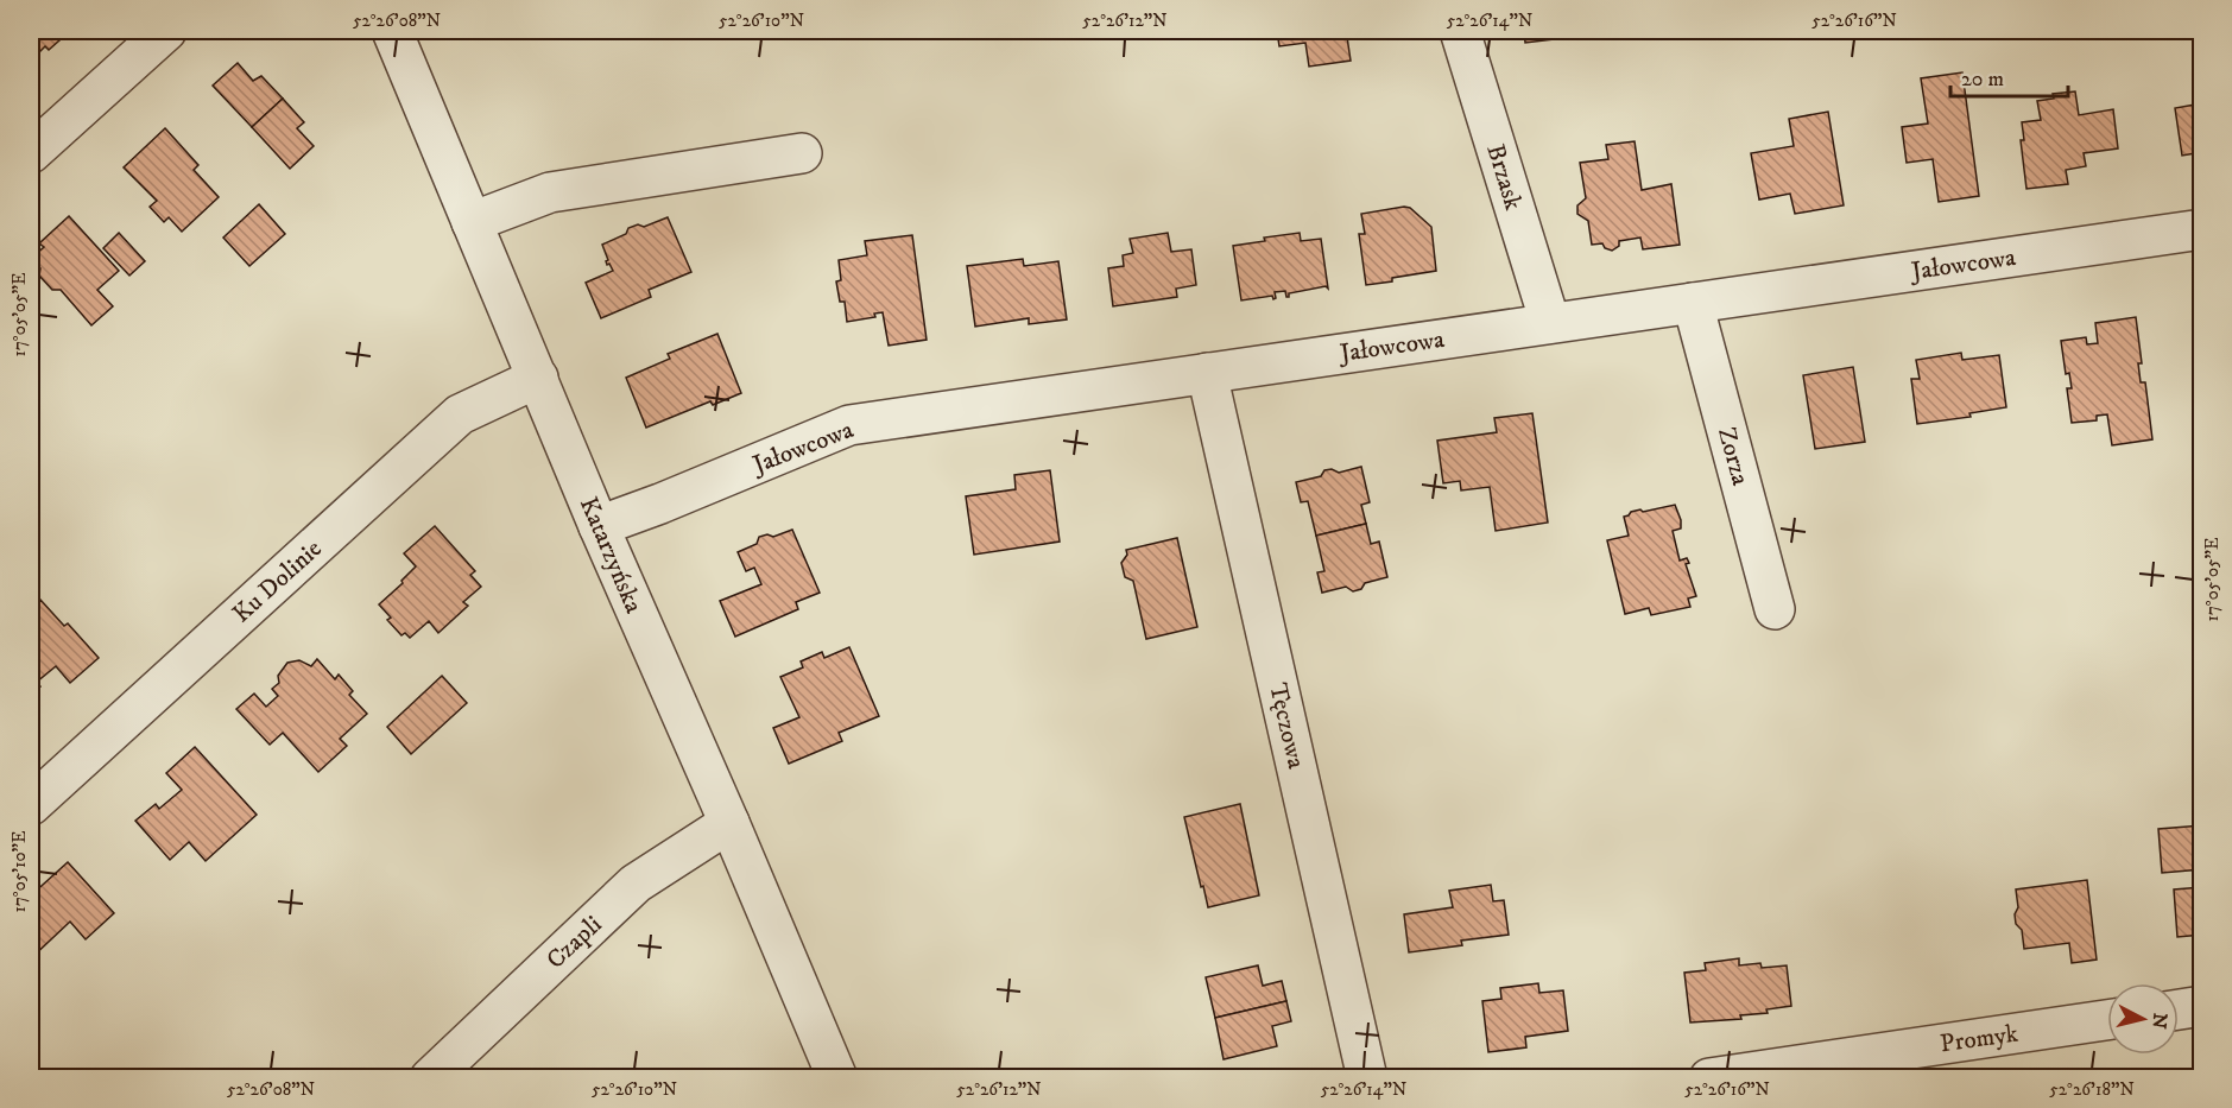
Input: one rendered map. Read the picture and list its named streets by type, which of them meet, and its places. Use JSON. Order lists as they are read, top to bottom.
{
  "streets": {
    "street": [
      "Brzask",
      "Jałowcowa",
      "Zorza",
      "Katarzyńska",
      "Ku Dolinie",
      "Tęczowa",
      "Czapli",
      "Promyk"
    ]
  },
  "crossings": [
    ["Brzask", "Jałowcowa"],
    ["Jałowcowa", "Zorza"],
    ["Jałowcowa", "Katarzyńska"],
    ["Jałowcowa", "Tęczowa"],
    ["Katarzyńska", "Ku Dolinie"],
    ["Katarzyńska", "Czapli"]
  ],
  "scale_bar": "20 m",
  "north": "right",
  "coordinates": [
    "52°26'08\"N",
    "52°26'10\"N",
    "52°26'12\"N",
    "52°26'14\"N",
    "52°26'16\"N",
    "17°05'05\"E",
    "17°05'10\"E",
    "52°26'18\"N"
  ]
}
